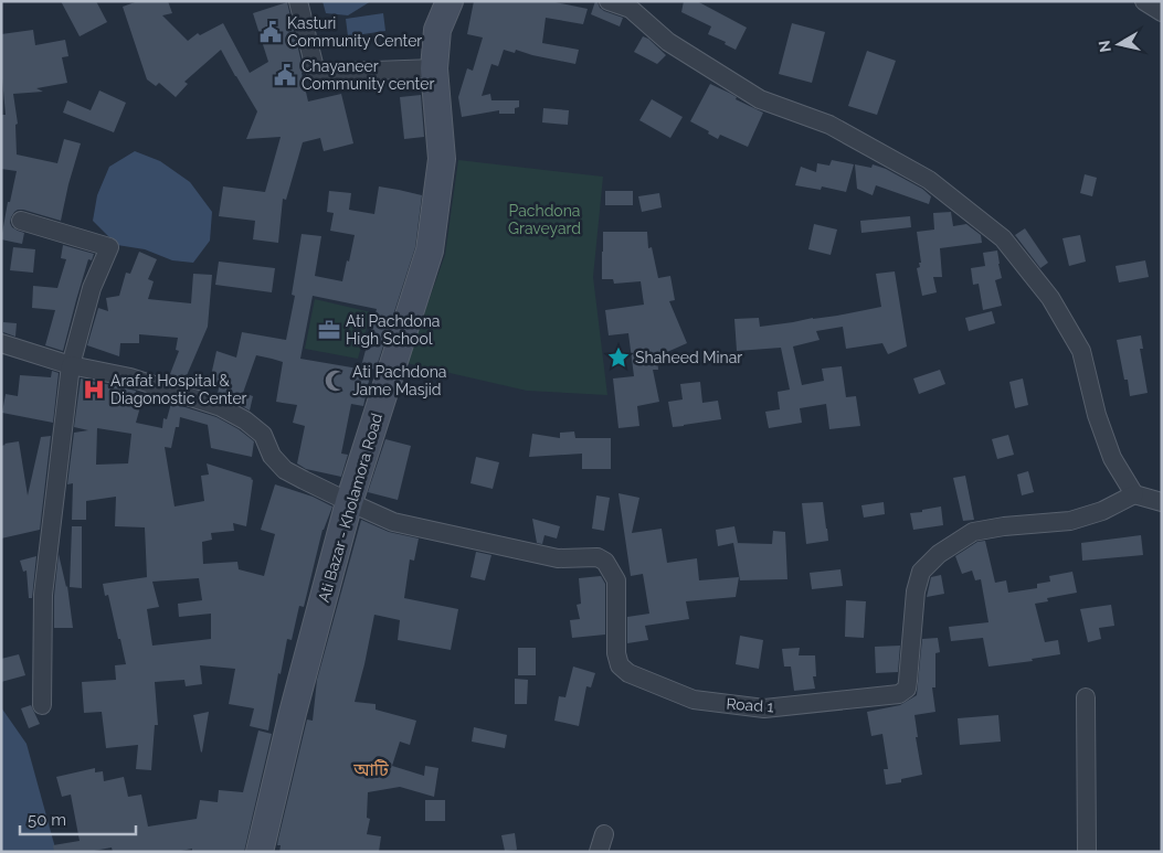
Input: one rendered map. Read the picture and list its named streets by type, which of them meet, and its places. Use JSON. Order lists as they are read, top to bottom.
{
  "streets": {
    "main road": ["Ati Bazar - Kholamora Road"],
    "street": ["Road 1"]
  },
  "crossings": [
    ["Ati Bazar - Kholamora Road", "Road 1"]
  ],
  "districts": ["আটি"],
  "parks": ["Pachdona Graveyard"],
  "places": {
    "public building": ["Kasturi Community Center", "Chayaneer Community center"],
    "office": ["Ati Pachdona High School"],
    "place": ["Shaheed Minar"],
    "mosque": ["Ati Pachdona Jame Masjid"],
    "hospital": ["Arafat Hospital & Diagonostic Center"]
  },
  "scale_bar": "50 m",
  "north": "left"
}
